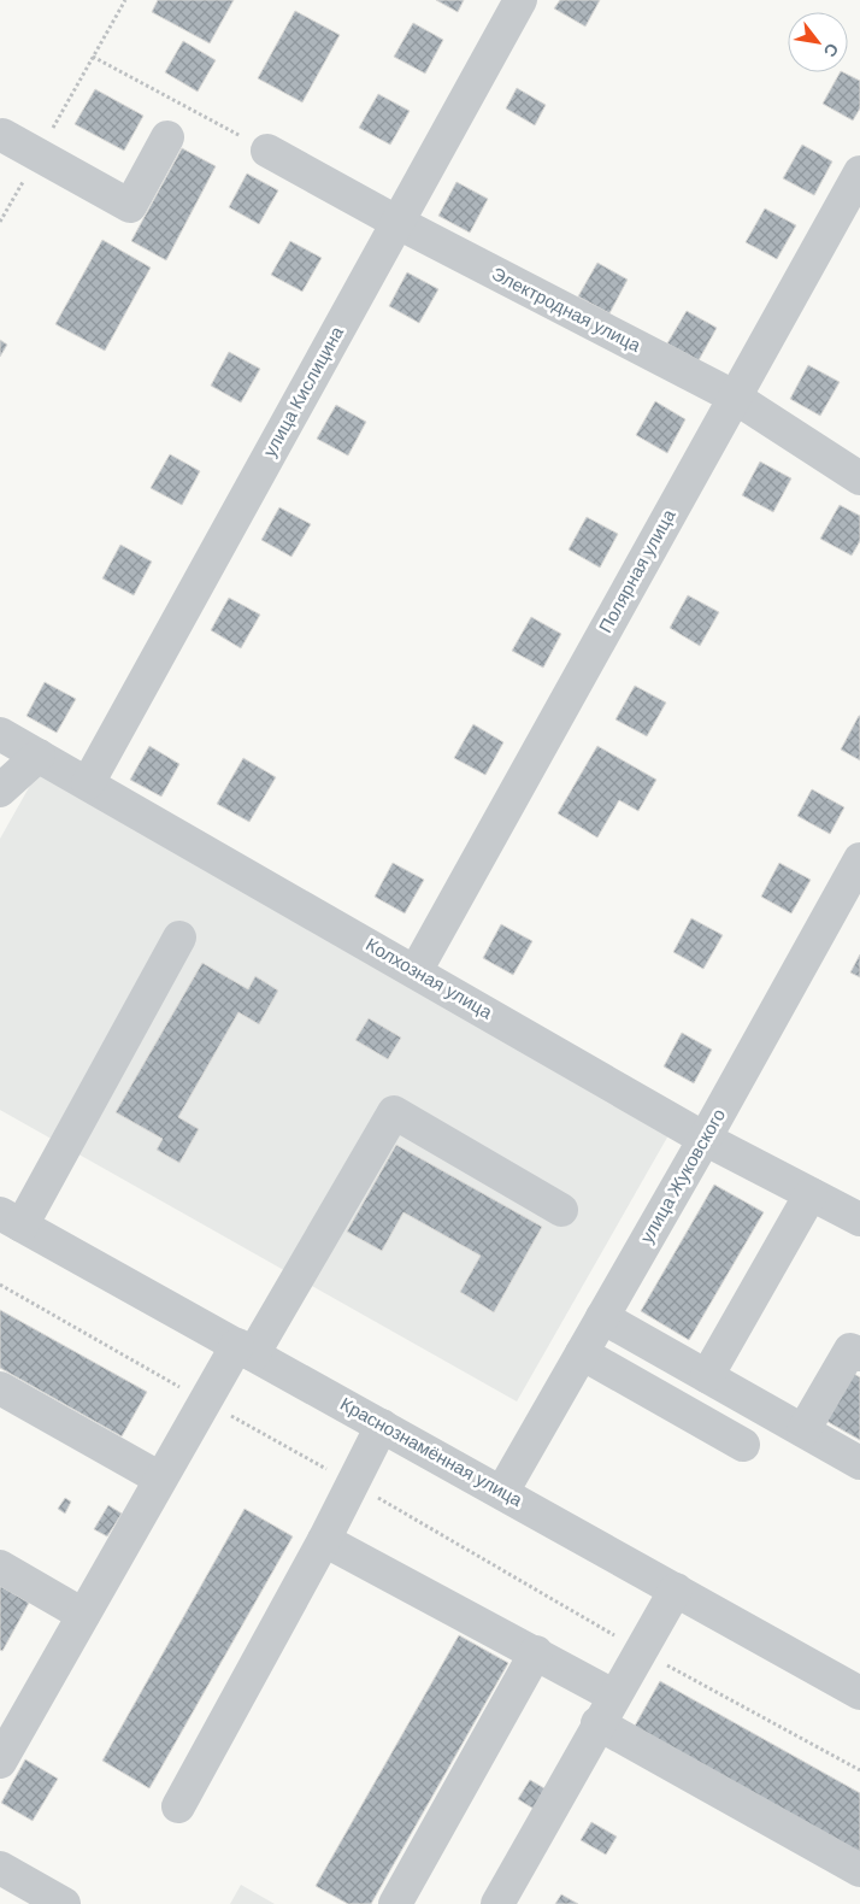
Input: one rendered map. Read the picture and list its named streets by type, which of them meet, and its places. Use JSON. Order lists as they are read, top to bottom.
{
  "streets": {
    "street": [
      "Электродная улица",
      "улица Кислицина",
      "Полярная улица",
      "Колхозная улица",
      "улица Жуковского",
      "Краснознамённая улица"
    ]
  },
  "crossings": [
    ["Электродная улица", "улица Кислицина"],
    ["Электродная улица", "Полярная улица"],
    ["улица Кислицина", "Колхозная улица"],
    ["Полярная улица", "Колхозная улица"],
    ["Колхозная улица", "улица Жуковского"],
    ["улица Жуковского", "Краснознамённая улица"]
  ],
  "north": "bottom right"
}
